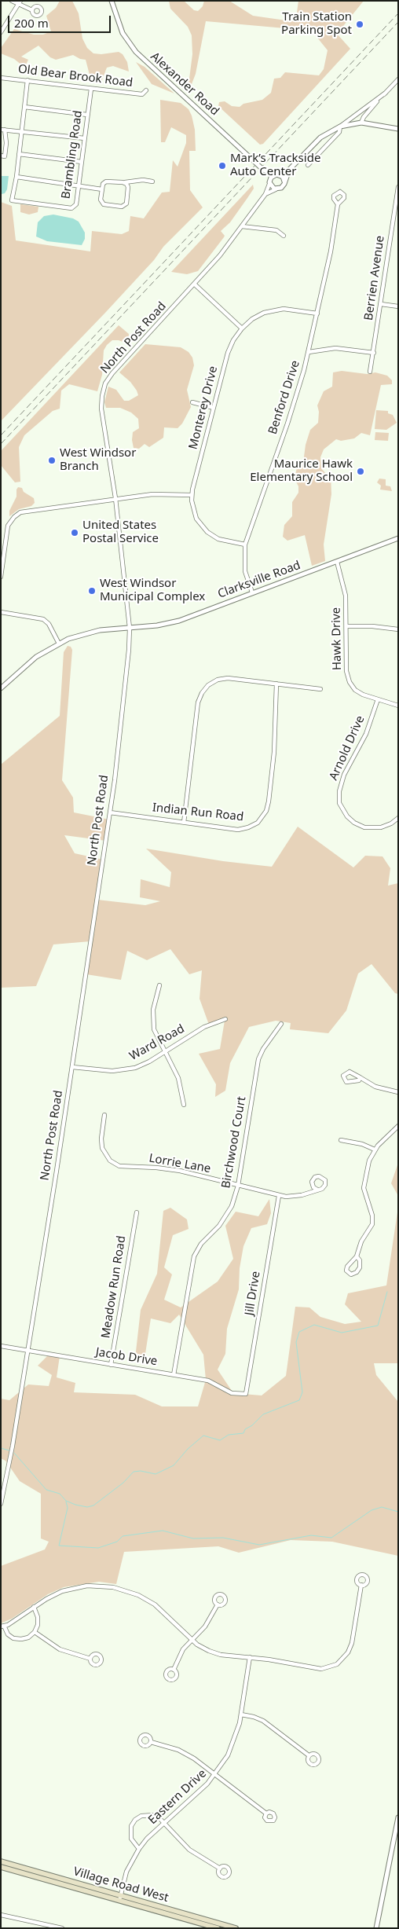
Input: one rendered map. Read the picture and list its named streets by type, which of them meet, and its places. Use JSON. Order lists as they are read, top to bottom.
{
  "streets": {
    "main road": ["Village Road West"],
    "street": [
      "Old Bear Brook Road",
      "Alexander Road",
      "Brambling Road",
      "Berrien Avenue",
      "North Post Road",
      "Benford Drive",
      "Monterey Drive",
      "Clarksville Road",
      "Hawk Drive",
      "Arnold Drive",
      "Indian Run Road",
      "Ward Road",
      "Birchwood Court",
      "Lorrie Lane",
      "Meadow Run Road",
      "Jill Drive",
      "Jacob Drive",
      "Eastern Drive"
    ]
  },
  "crossings": [
    ["Old Bear Brook Road", "Brambling Road"],
    ["Alexander Road", "North Post Road"],
    ["North Post Road", "Clarksville Road"],
    ["North Post Road", "Indian Run Road"],
    ["North Post Road", "Ward Road"],
    ["North Post Road", "Jacob Drive"],
    ["Benford Drive", "Monterey Drive"],
    ["Benford Drive", "Clarksville Road"],
    ["Clarksville Road", "Hawk Drive"],
    ["Hawk Drive", "Arnold Drive"],
    ["Birchwood Court", "Lorrie Lane"],
    ["Birchwood Court", "Jacob Drive"],
    ["Lorrie Lane", "Jill Drive"],
    ["Meadow Run Road", "Jacob Drive"],
    ["Jill Drive", "Jacob Drive"],
    ["Eastern Drive", "Village Road West"]
  ],
  "places": [
    "Train Station Parking Spot",
    "Mark’s Trackside Auto Center",
    "West Windsor Branch",
    "Maurice Hawk Elementary School",
    "United States Postal Service",
    "West Windsor Municipal Complex"
  ],
  "scale_bar": "200 m"
}
